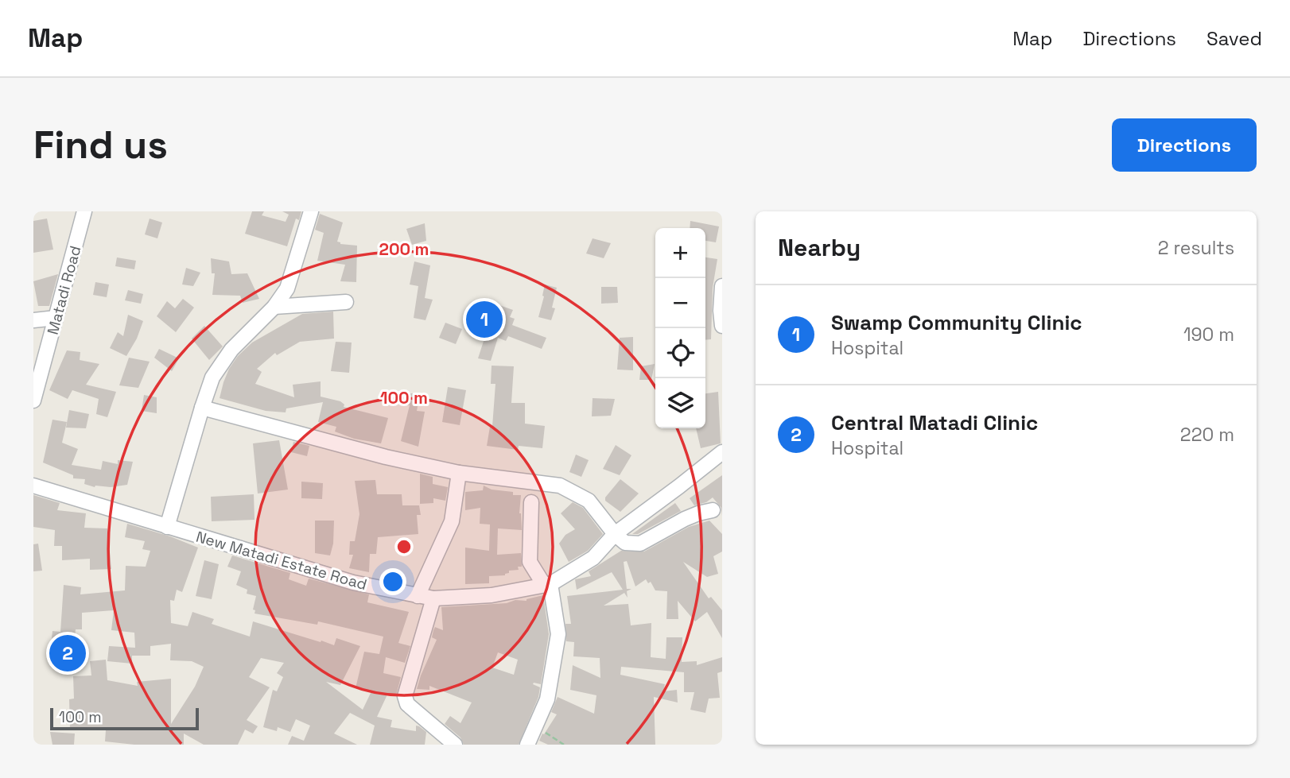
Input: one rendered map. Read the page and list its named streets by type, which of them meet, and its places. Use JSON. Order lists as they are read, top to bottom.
{
  "streets": {
    "street": ["Matadi Road", "New Matadi Estate Road"]
  },
  "scale_bar": "100 m",
  "page": {
    "header": "Map",
    "nav": ["Map", "Directions", "Saved"],
    "buttons": "Directions",
    "title": "Find us",
    "heading": ["Nearby", "2 results"],
    "map_buttons": ["+", "−"],
    "list": [
      {
        "mark": "1",
        "name": "Swamp Community Clinic",
        "note": "Hospital",
        "value": "190 m"
      },
      {
        "mark": "2",
        "name": "Central Matadi Clinic",
        "note": "Hospital",
        "value": "220 m"
      }
    ],
    "pins": ["1", "2"],
    "scale": "100 m"
  },
  "rings": ["200 m", "100 m"]
}
